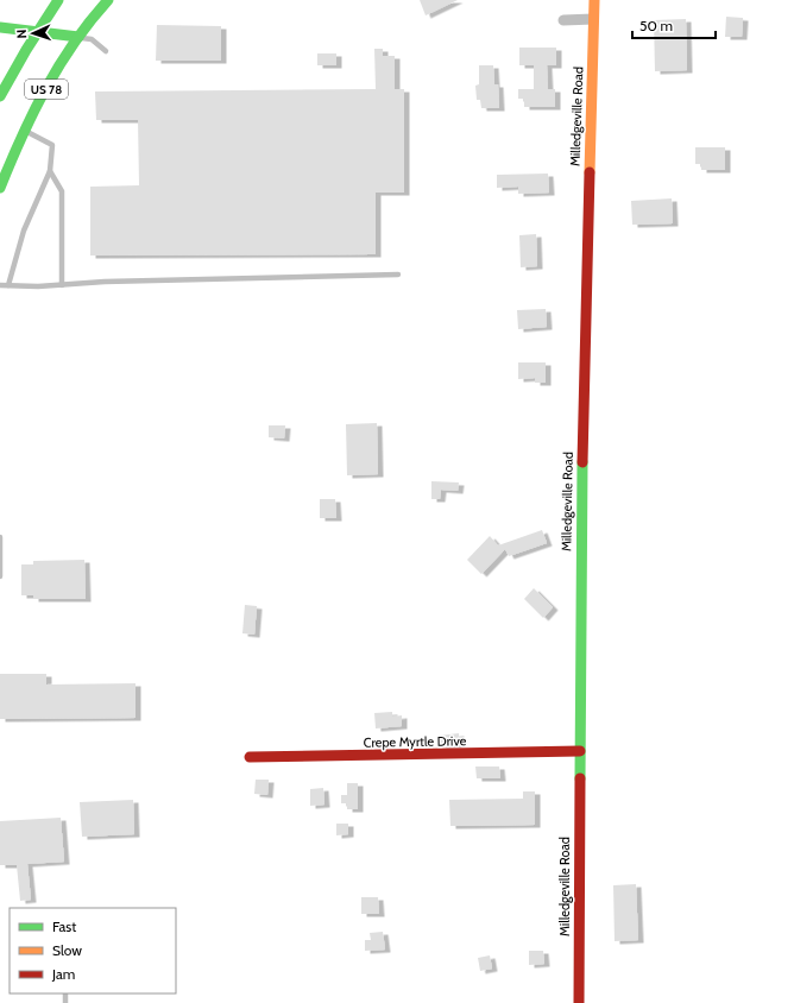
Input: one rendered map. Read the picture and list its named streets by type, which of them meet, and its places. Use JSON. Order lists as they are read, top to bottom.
{
  "streets": {
    "main road": ["US 78", "Milledgeville Road", "Crepe Myrtle Drive"]
  },
  "crossings": [
    ["Milledgeville Road", "Crepe Myrtle Drive"]
  ],
  "legend": ["Fast", "Slow", "Jam"],
  "scale_bar": "50 m",
  "north": "left"
}
